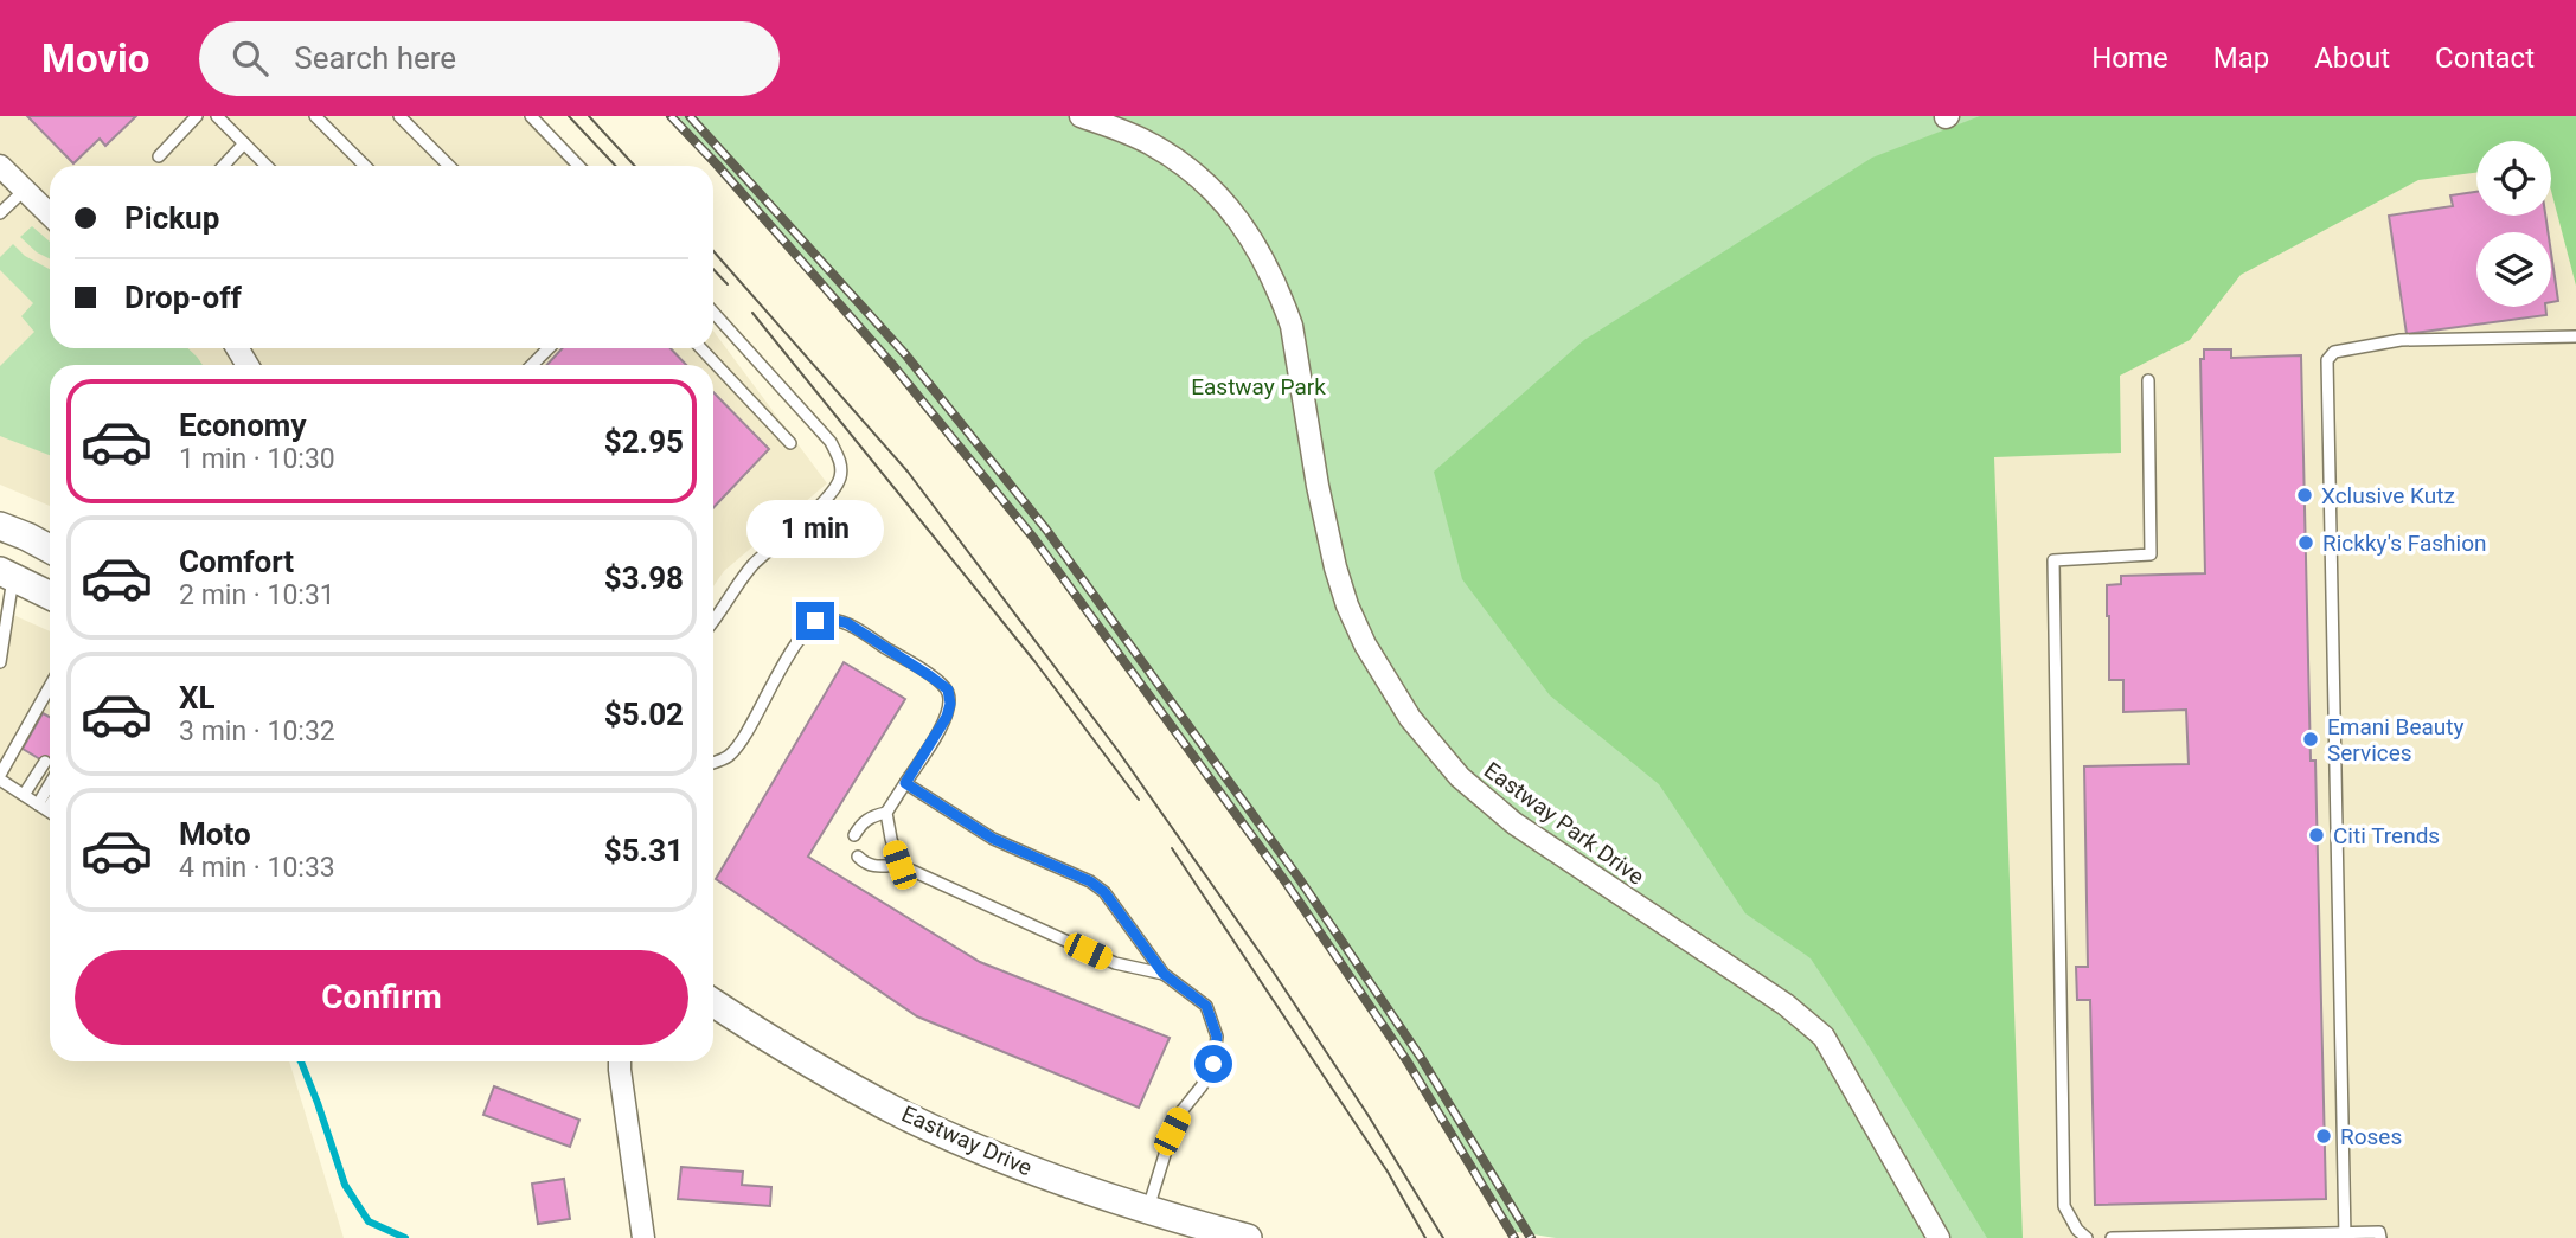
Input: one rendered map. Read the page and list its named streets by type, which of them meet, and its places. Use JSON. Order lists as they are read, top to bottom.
{
  "streets": {
    "main road": ["Eastway Drive"],
    "street": ["Eastway Park Drive"]
  },
  "parks": ["Eastway Park"],
  "places": [
    "Xclusive Kutz",
    "Rickky's Fashion",
    "Emani Beauty Services",
    "Citi Trends",
    "Roses"
  ],
  "page": {
    "header": "Movio",
    "search": "Search here",
    "nav": [
      "Home",
      "Map",
      "About",
      "Contact"
    ],
    "banner": ["Pickup", "Drop-off"],
    "list": [
      {
        "name": "Economy",
        "note": "1 min · 10:30",
        "value": "$2.95"
      },
      {
        "name": "Comfort",
        "note": "2 min · 10:31",
        "value": "$3.98"
      },
      {
        "name": "XL",
        "note": "3 min · 10:32",
        "value": "$5.02"
      },
      {
        "name": "Moto",
        "note": "4 min · 10:33",
        "value": "$5.31"
      }
    ],
    "bubble": "1 min",
    "buttons": "Confirm"
  }
}
